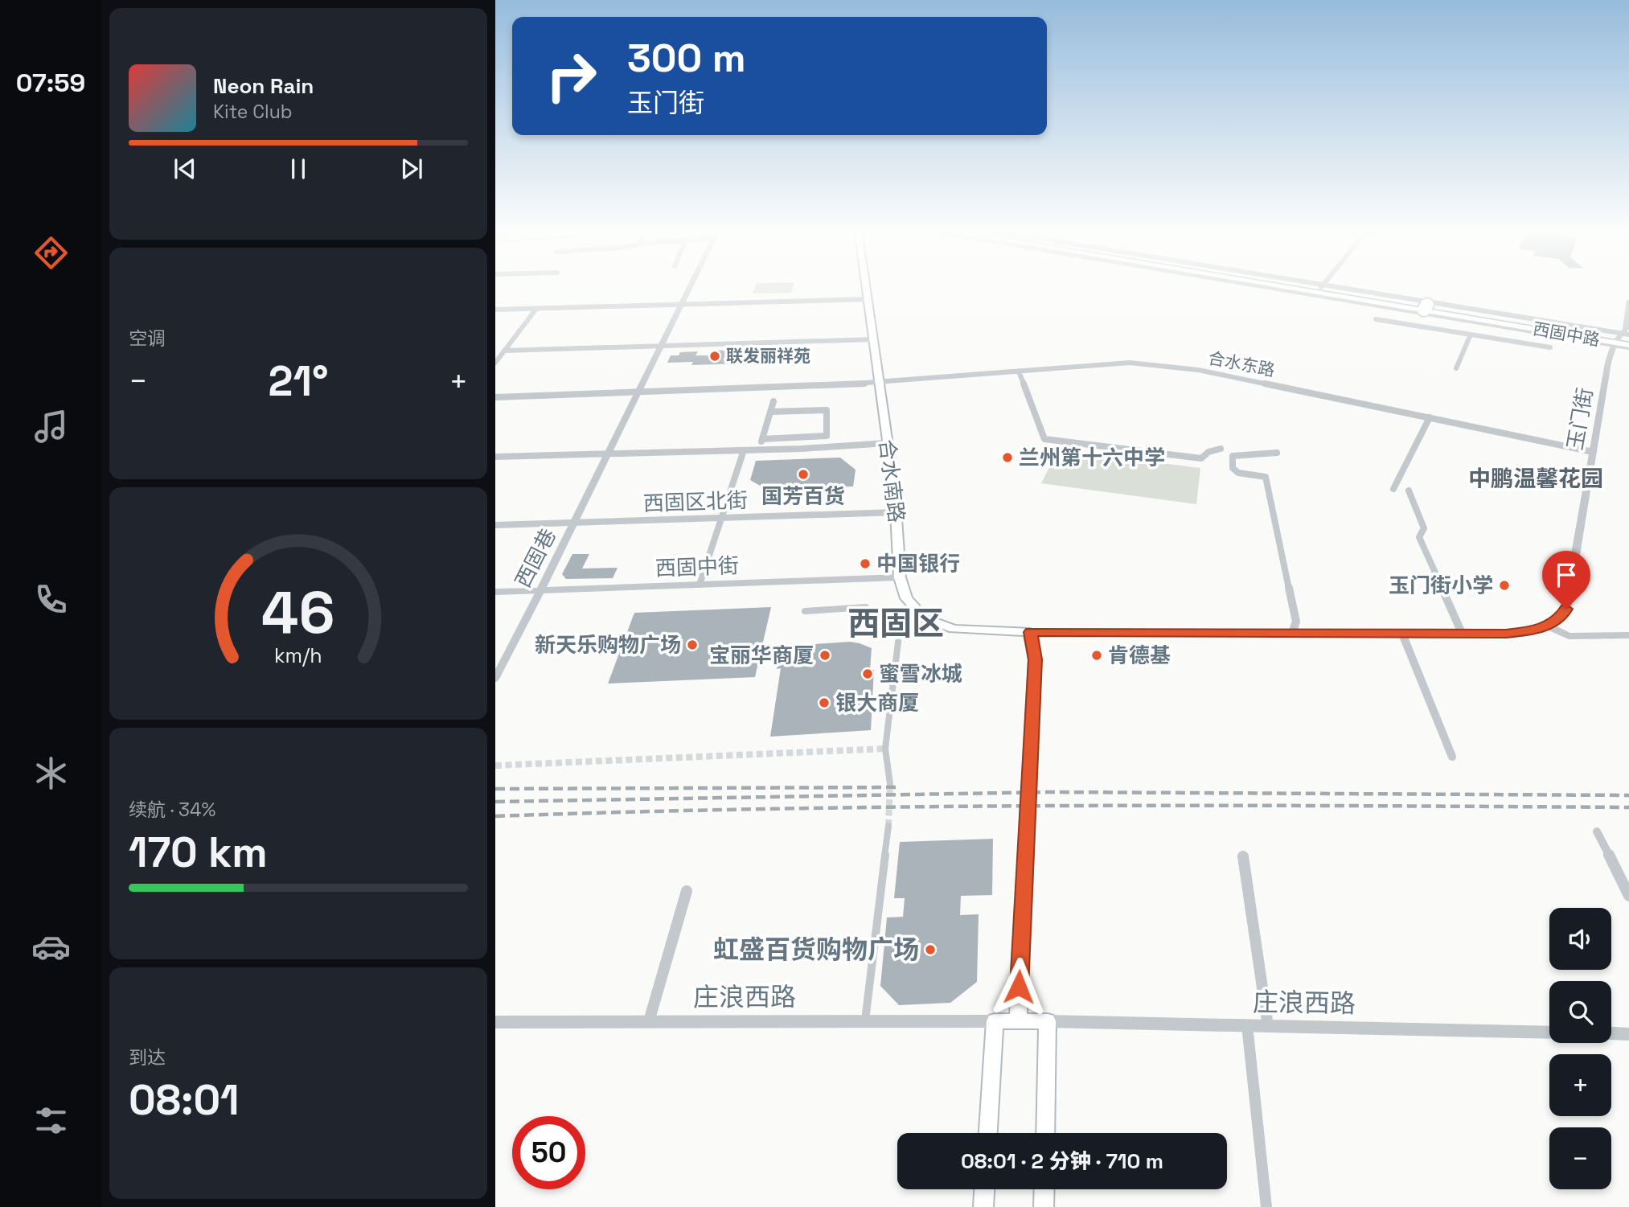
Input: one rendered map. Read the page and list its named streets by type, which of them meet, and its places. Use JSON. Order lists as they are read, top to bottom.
{
  "streets": {
    "main road": ["西固中路", "合水南路"],
    "street": [
      "合水东路",
      "玉门街",
      "西固区北街",
      "西固巷",
      "西固中街",
      "庄浪西路"
    ]
  },
  "crossings": [
    ["西固中路", "玉门街"],
    ["合水东路", "玉门街"],
    ["合水东路", "合水南路"],
    ["合水东路", "西固巷"],
    ["合水南路", "西固区北街"],
    ["合水南路", "西固中街"],
    ["西固区北街", "西固巷"],
    ["西固巷", "西固中街"]
  ],
  "districts": ["中鹏温馨花园", "西固区"],
  "places": [
    "联发丽祥苑",
    "兰州第十六中学",
    "国芳百货",
    "中国银行",
    "玉门街小学",
    "新天乐购物广场",
    "宝丽华商厦",
    "肯德基",
    "蜜雪冰城",
    "银大商厦",
    "虹盛百货购物广场"
  ],
  "page": {
    "tabs": "07:59",
    "turn": ["300 m", "玉门街"],
    "song": ["Neon Rain", "Kite Club"],
    "tile": [
      "空调",
      ["续航 · 34%", "170 km"],
      ["到达", "08:01"]
    ],
    "heat": ["−", "21°", "+"],
    "map_buttons": ["+", "−"],
    "limit": "50",
    "trip": "08:01 · 2 分钟 · 710 m",
    "gauge": ["46", "km/h"]
  }
}
